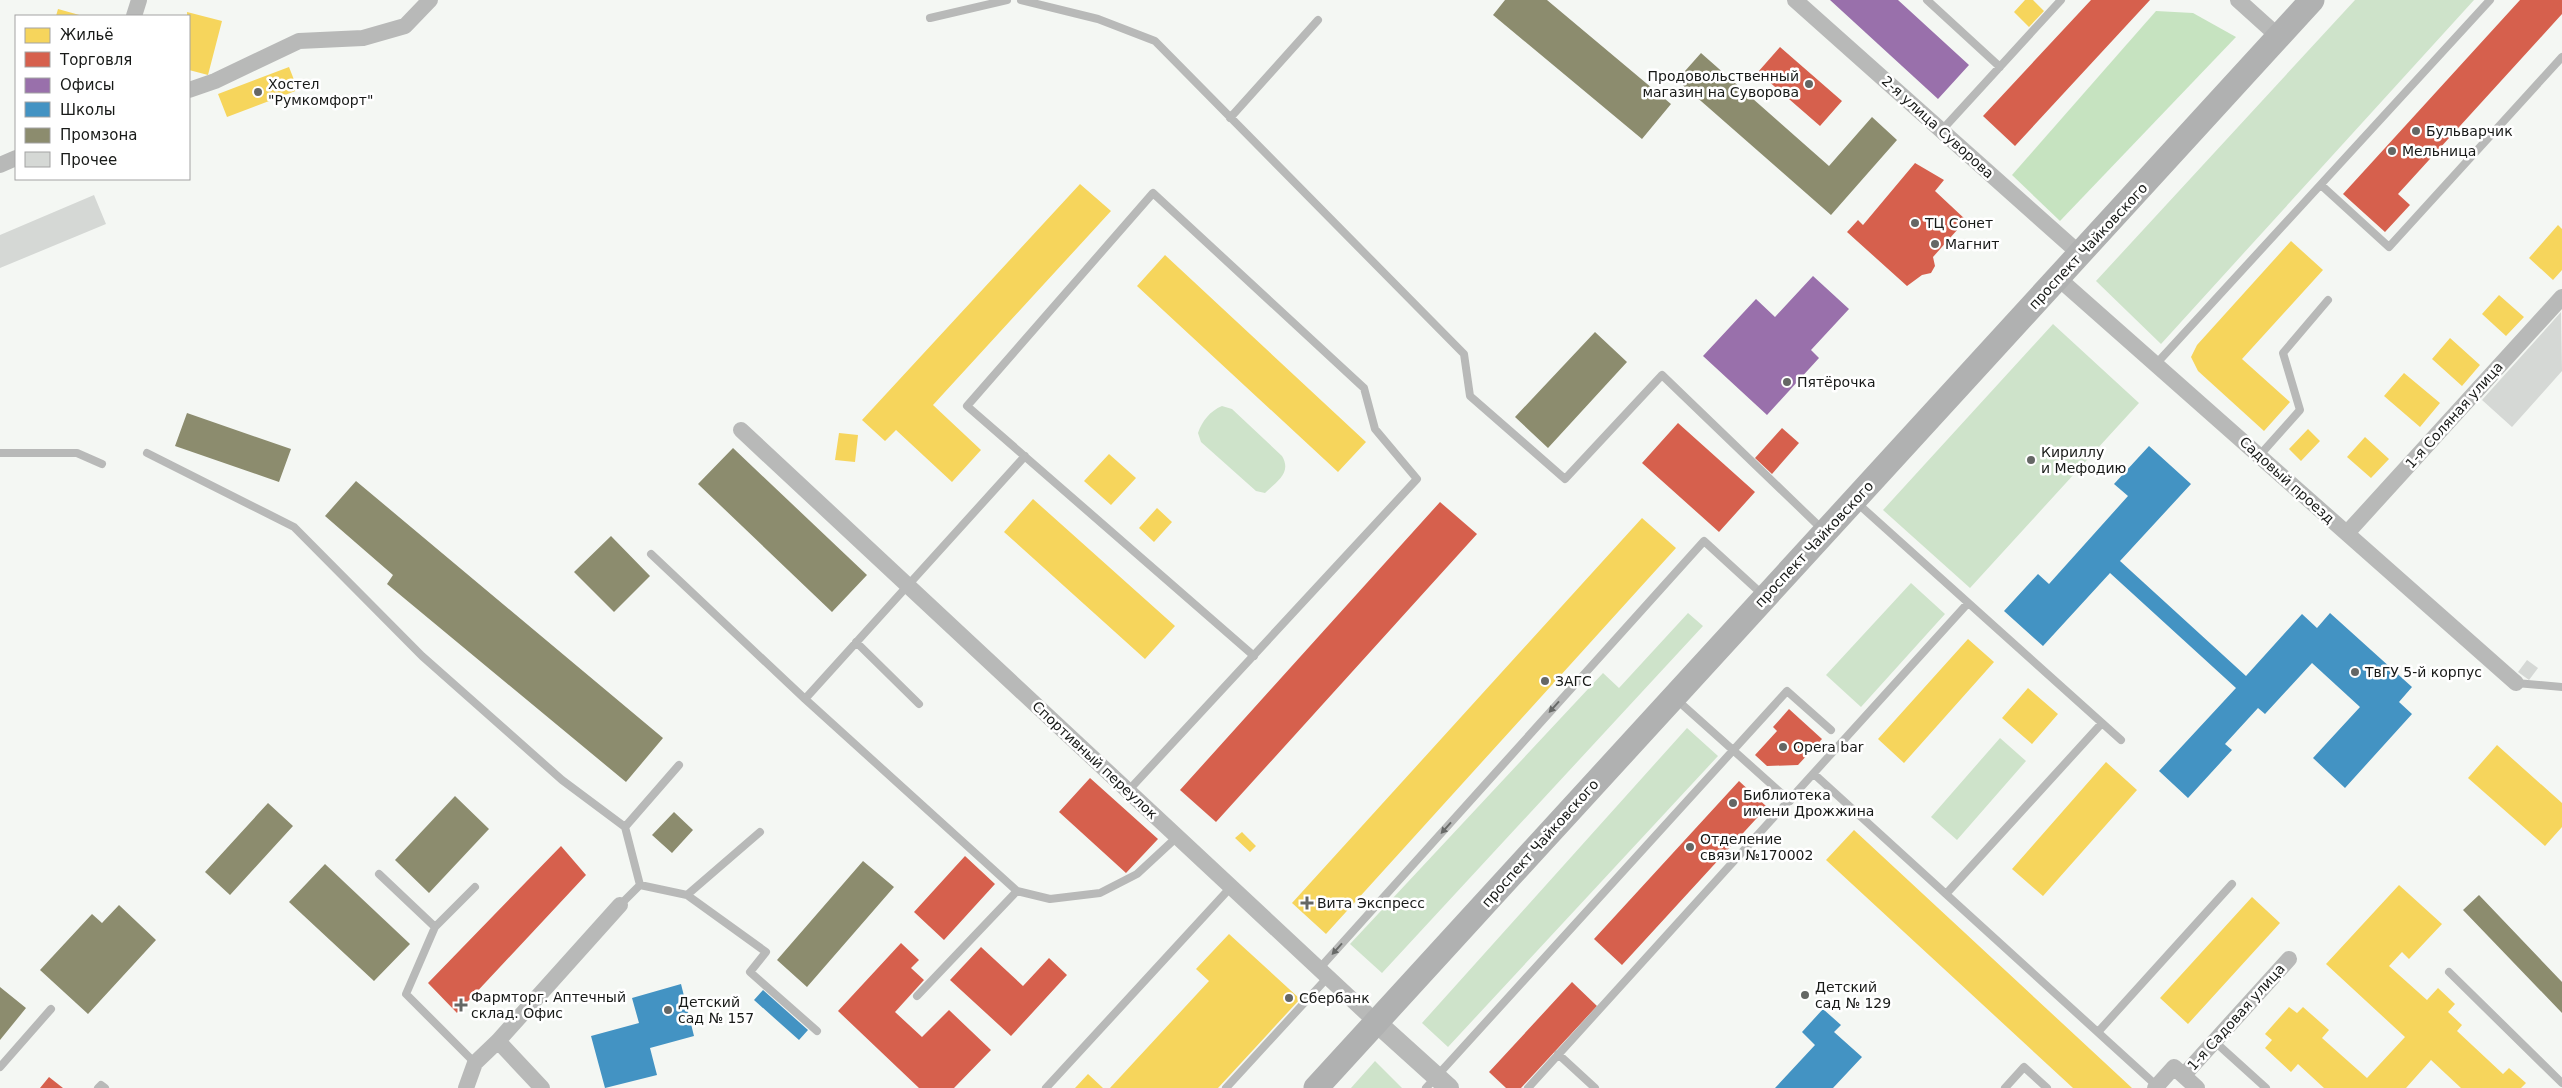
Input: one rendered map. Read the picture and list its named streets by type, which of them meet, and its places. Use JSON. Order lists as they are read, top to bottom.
{
  "streets": {
    "main road": ["проспект Чайковского"],
    "street": [
      "2-я улица Суворова",
      "1-я Соляная улица",
      "Садовый проезд",
      "Спортивный переулок",
      "1-я Садовая улица"
    ]
  },
  "crossings": [
    ["2-я улица Суворова", "проспект Чайковского"],
    ["проспект Чайковского", "Садовый проезд"],
    ["проспект Чайковского", "Спортивный переулок"],
    ["1-я Соляная улица", "Садовый проезд"]
  ],
  "places": {
    "other": [
      "Продовольственный магазин на Суворова",
      "Хостел \"Румкомфорт\"",
      "Бульварчик",
      "Мельница",
      "ТЦ Сонет",
      "Магнит",
      "Пятёрочка",
      "Кириллу и Мефодию",
      "ТвГУ 5-й корпус",
      "ЗАГС",
      "Opera bar",
      "Библиотека имени Дрожжина",
      "Отделение связи №170002",
      "Детский сад № 129",
      "Сбербанк",
      "Детский сад № 157"
    ],
    "health": ["Вита Экспресс", "Фармторг. Аптечный склад. Офис"]
  },
  "legend": [
    "Жильё",
    "Торговля",
    "Офисы",
    "Школы",
    "Промзона",
    "Прочее"
  ]
}
